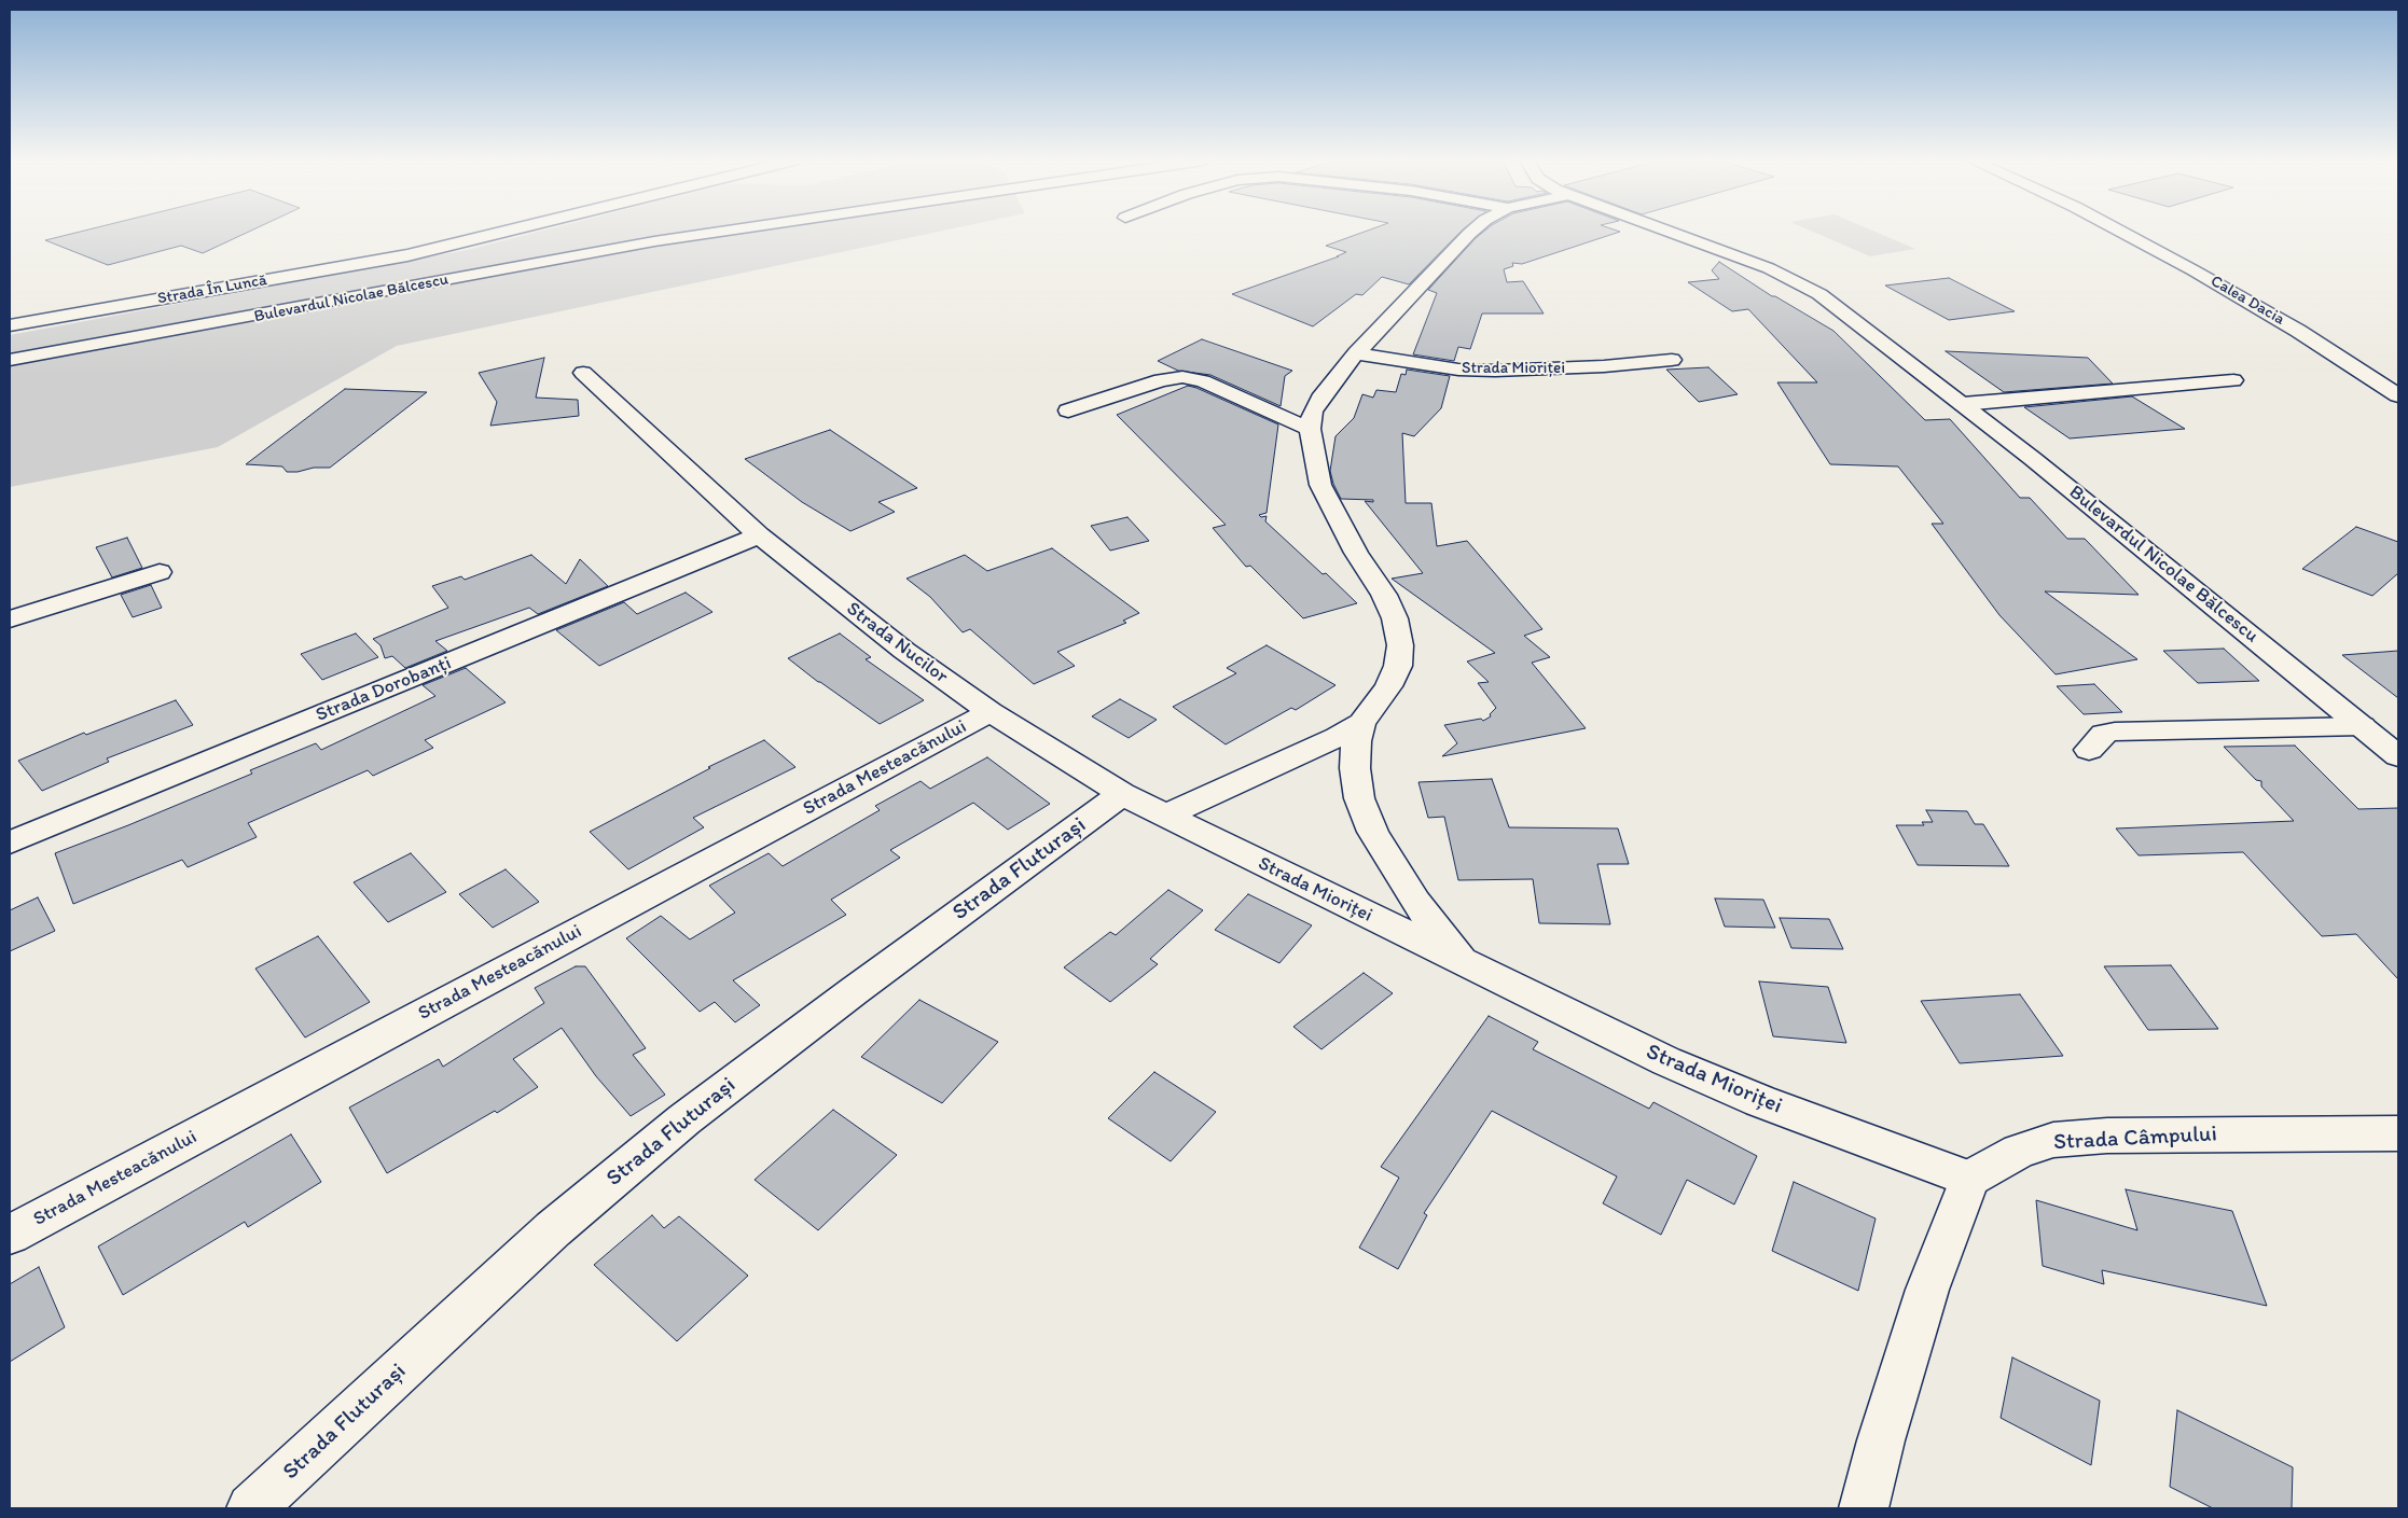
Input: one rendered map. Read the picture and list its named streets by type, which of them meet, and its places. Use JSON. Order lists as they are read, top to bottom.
{
  "streets": {
    "street": [
      "Strada În Luncă",
      "Bulevardul Nicolae Bălcescu",
      "Calea Dacia",
      "Strada Mioriței",
      "Strada Nucilor",
      "Strada Dorobanți",
      "Strada Mesteacănului",
      "Strada Fluturași",
      "Strada Câmpului"
    ]
  },
  "crossings": [
    ["Strada Mioriței", "Strada Nucilor"],
    ["Strada Mioriței", "Strada Fluturași"],
    ["Strada Mioriței", "Strada Câmpului"],
    ["Strada Nucilor", "Strada Dorobanți"],
    ["Strada Nucilor", "Strada Mesteacănului"],
    ["Strada Nucilor", "Strada Fluturași"]
  ]
}
